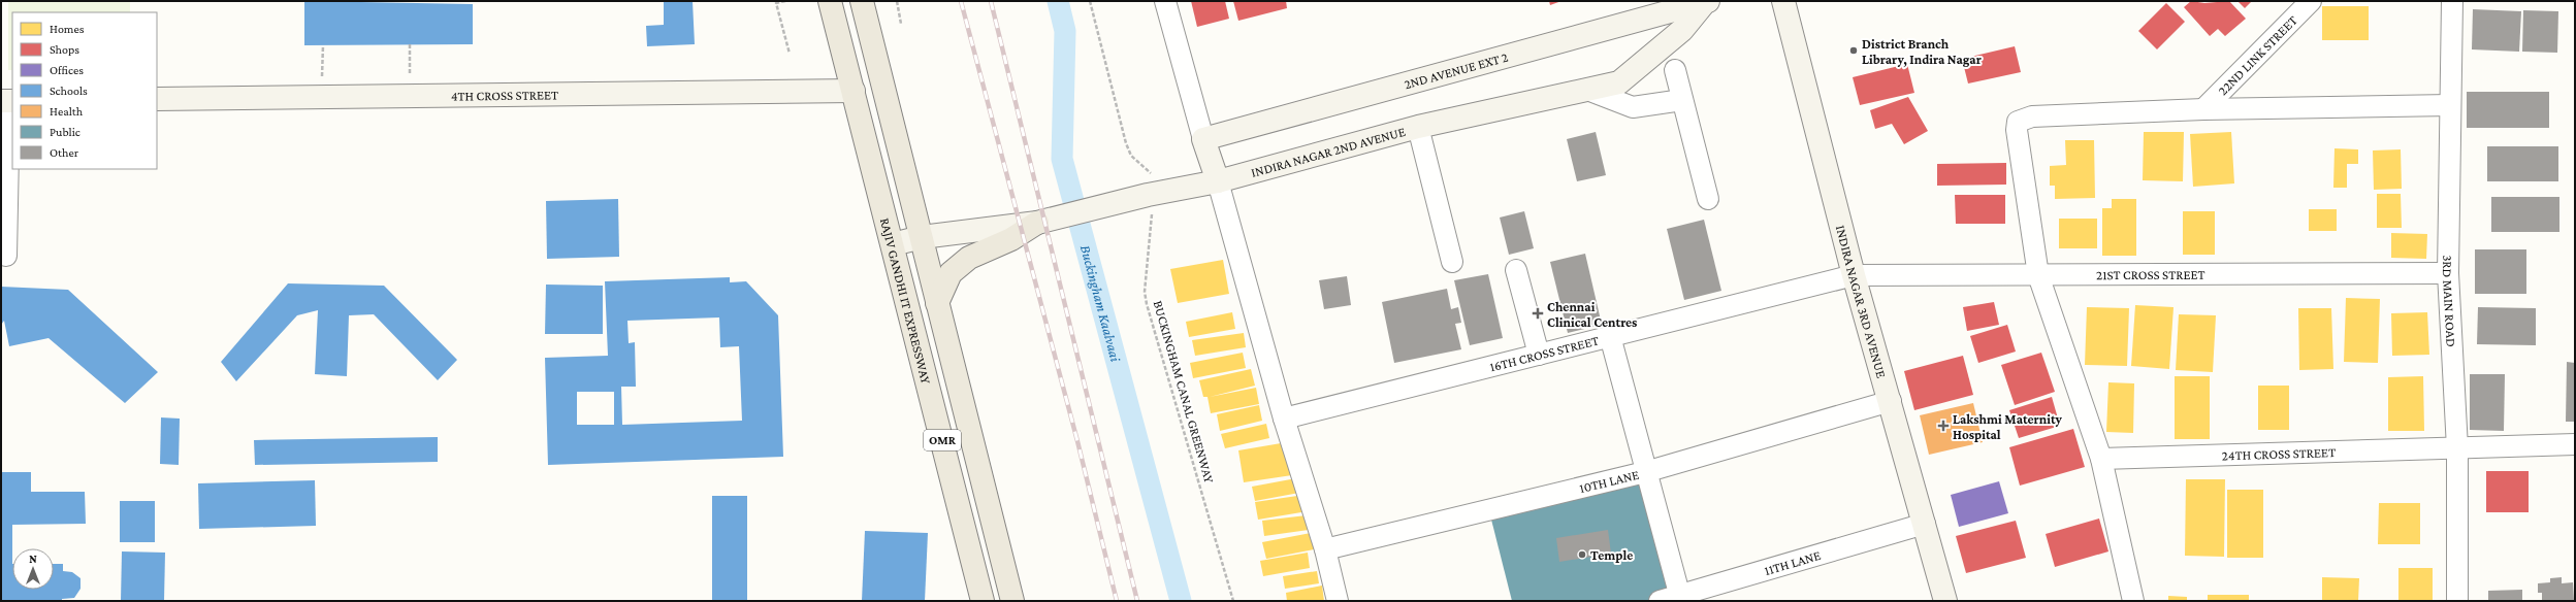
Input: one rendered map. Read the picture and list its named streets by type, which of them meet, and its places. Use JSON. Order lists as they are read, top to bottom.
{
  "streets": {
    "main road": ["RAJIV GANDHI IT EXPRESSWAY", "OMR"],
    "street": [
      "22ND LINK STREET",
      "2ND AVENUE EXT 2",
      "4TH CROSS STREET",
      "INDIRA NAGAR 2ND AVENUE",
      "21ST CROSS STREET",
      "3RD MAIN ROAD",
      "INDIRA NAGAR 3RD AVENUE",
      "16TH CROSS STREET",
      "24TH CROSS STREET",
      "10TH LANE",
      "11TH LANE"
    ],
    "path": ["BUCKINGHAM CANAL GREENWAY"]
  },
  "crossings": [
    ["2ND AVENUE EXT 2", "INDIRA NAGAR 2ND AVENUE"],
    ["4TH CROSS STREET", "RAJIV GANDHI IT EXPRESSWAY"],
    ["INDIRA NAGAR 2ND AVENUE", "RAJIV GANDHI IT EXPRESSWAY"],
    ["INDIRA NAGAR 2ND AVENUE", "BUCKINGHAM CANAL GREENWAY"],
    ["INDIRA NAGAR 2ND AVENUE", "OMR"],
    ["21ST CROSS STREET", "3RD MAIN ROAD"],
    ["21ST CROSS STREET", "INDIRA NAGAR 3RD AVENUE"],
    ["21ST CROSS STREET", "16TH CROSS STREET"],
    ["3RD MAIN ROAD", "24TH CROSS STREET"],
    ["INDIRA NAGAR 3RD AVENUE", "16TH CROSS STREET"],
    ["INDIRA NAGAR 3RD AVENUE", "10TH LANE"],
    ["INDIRA NAGAR 3RD AVENUE", "11TH LANE"]
  ],
  "water": ["Buckingham Kaalvaai"],
  "places": {
    "other": ["District Branch Library, Indira Nagar", "Temple"],
    "health": ["Chennai Clinical Centres", "Lakshmi Maternity Hospital"]
  },
  "legend": [
    "Homes",
    "Shops",
    "Offices",
    "Schools",
    "Health",
    "Public",
    "Other"
  ],
  "north": "top"
}
